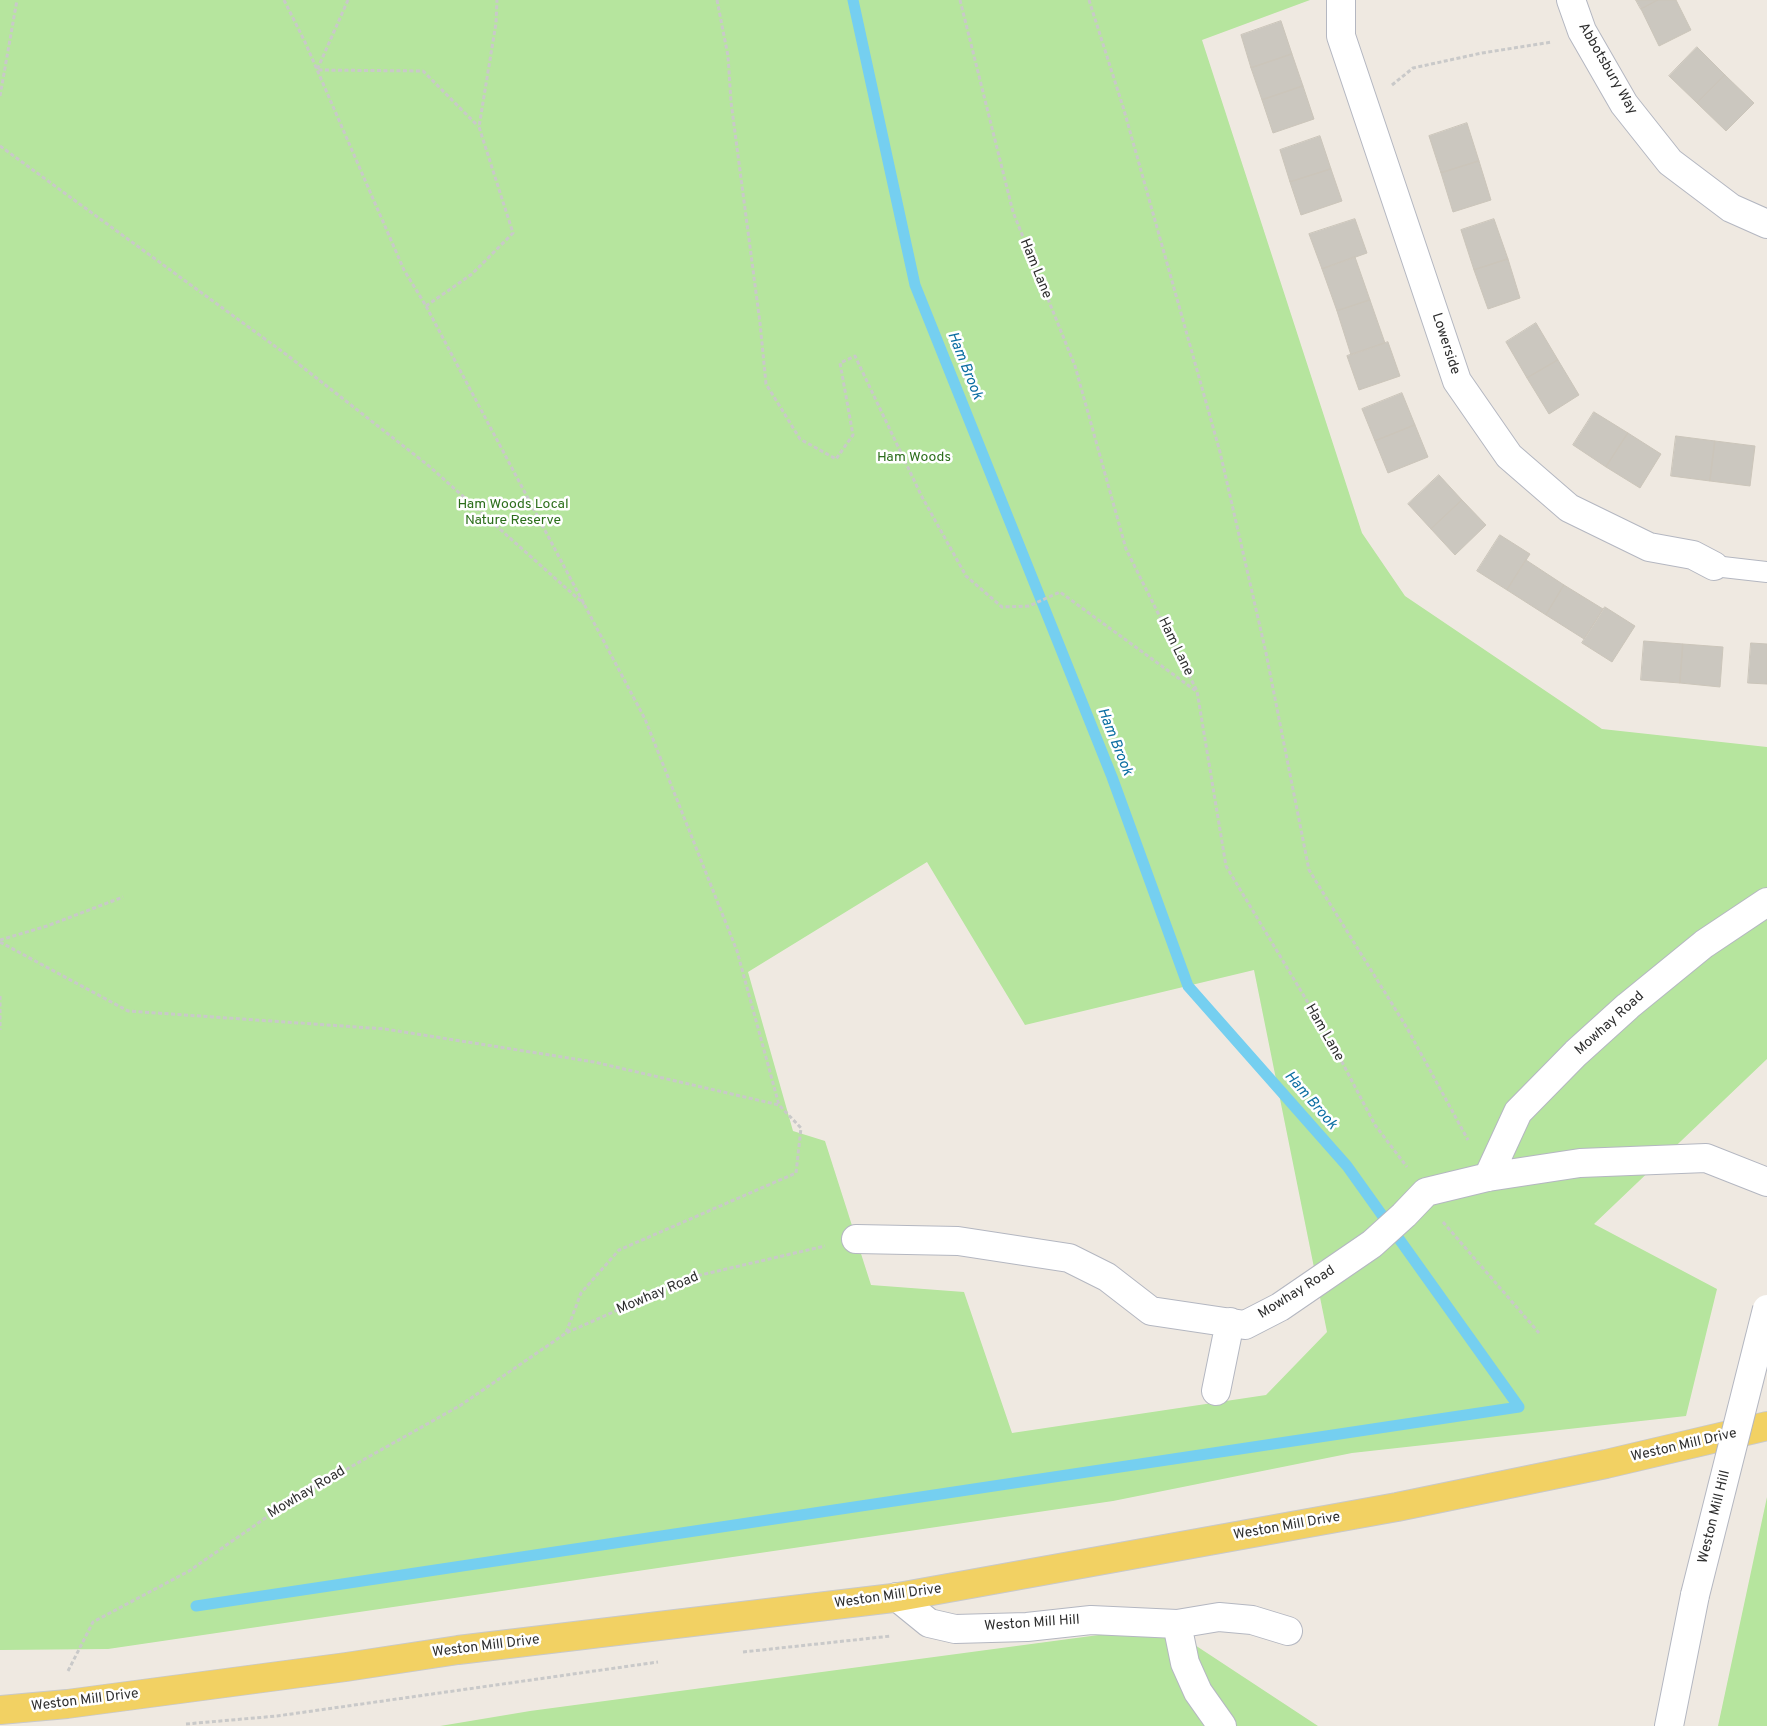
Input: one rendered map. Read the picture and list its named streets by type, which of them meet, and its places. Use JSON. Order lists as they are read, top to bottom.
{
  "streets": {
    "main road": ["Weston Mill Drive"],
    "street": [
      "Abbotsbury Way",
      "Lowerside",
      "Mowhay Road",
      "Weston Mill Hill"
    ],
    "path": ["Ham Lane"]
  },
  "crossings": [
    ["Ham Lane", "Mowhay Road"],
    ["Mowhay Road", "Weston Mill Drive"],
    ["Weston Mill Drive", "Weston Mill Hill"]
  ],
  "water": ["Ham Brook"],
  "parks": ["Ham Woods", "Ham Woods Local Nature Reserve"]
}
